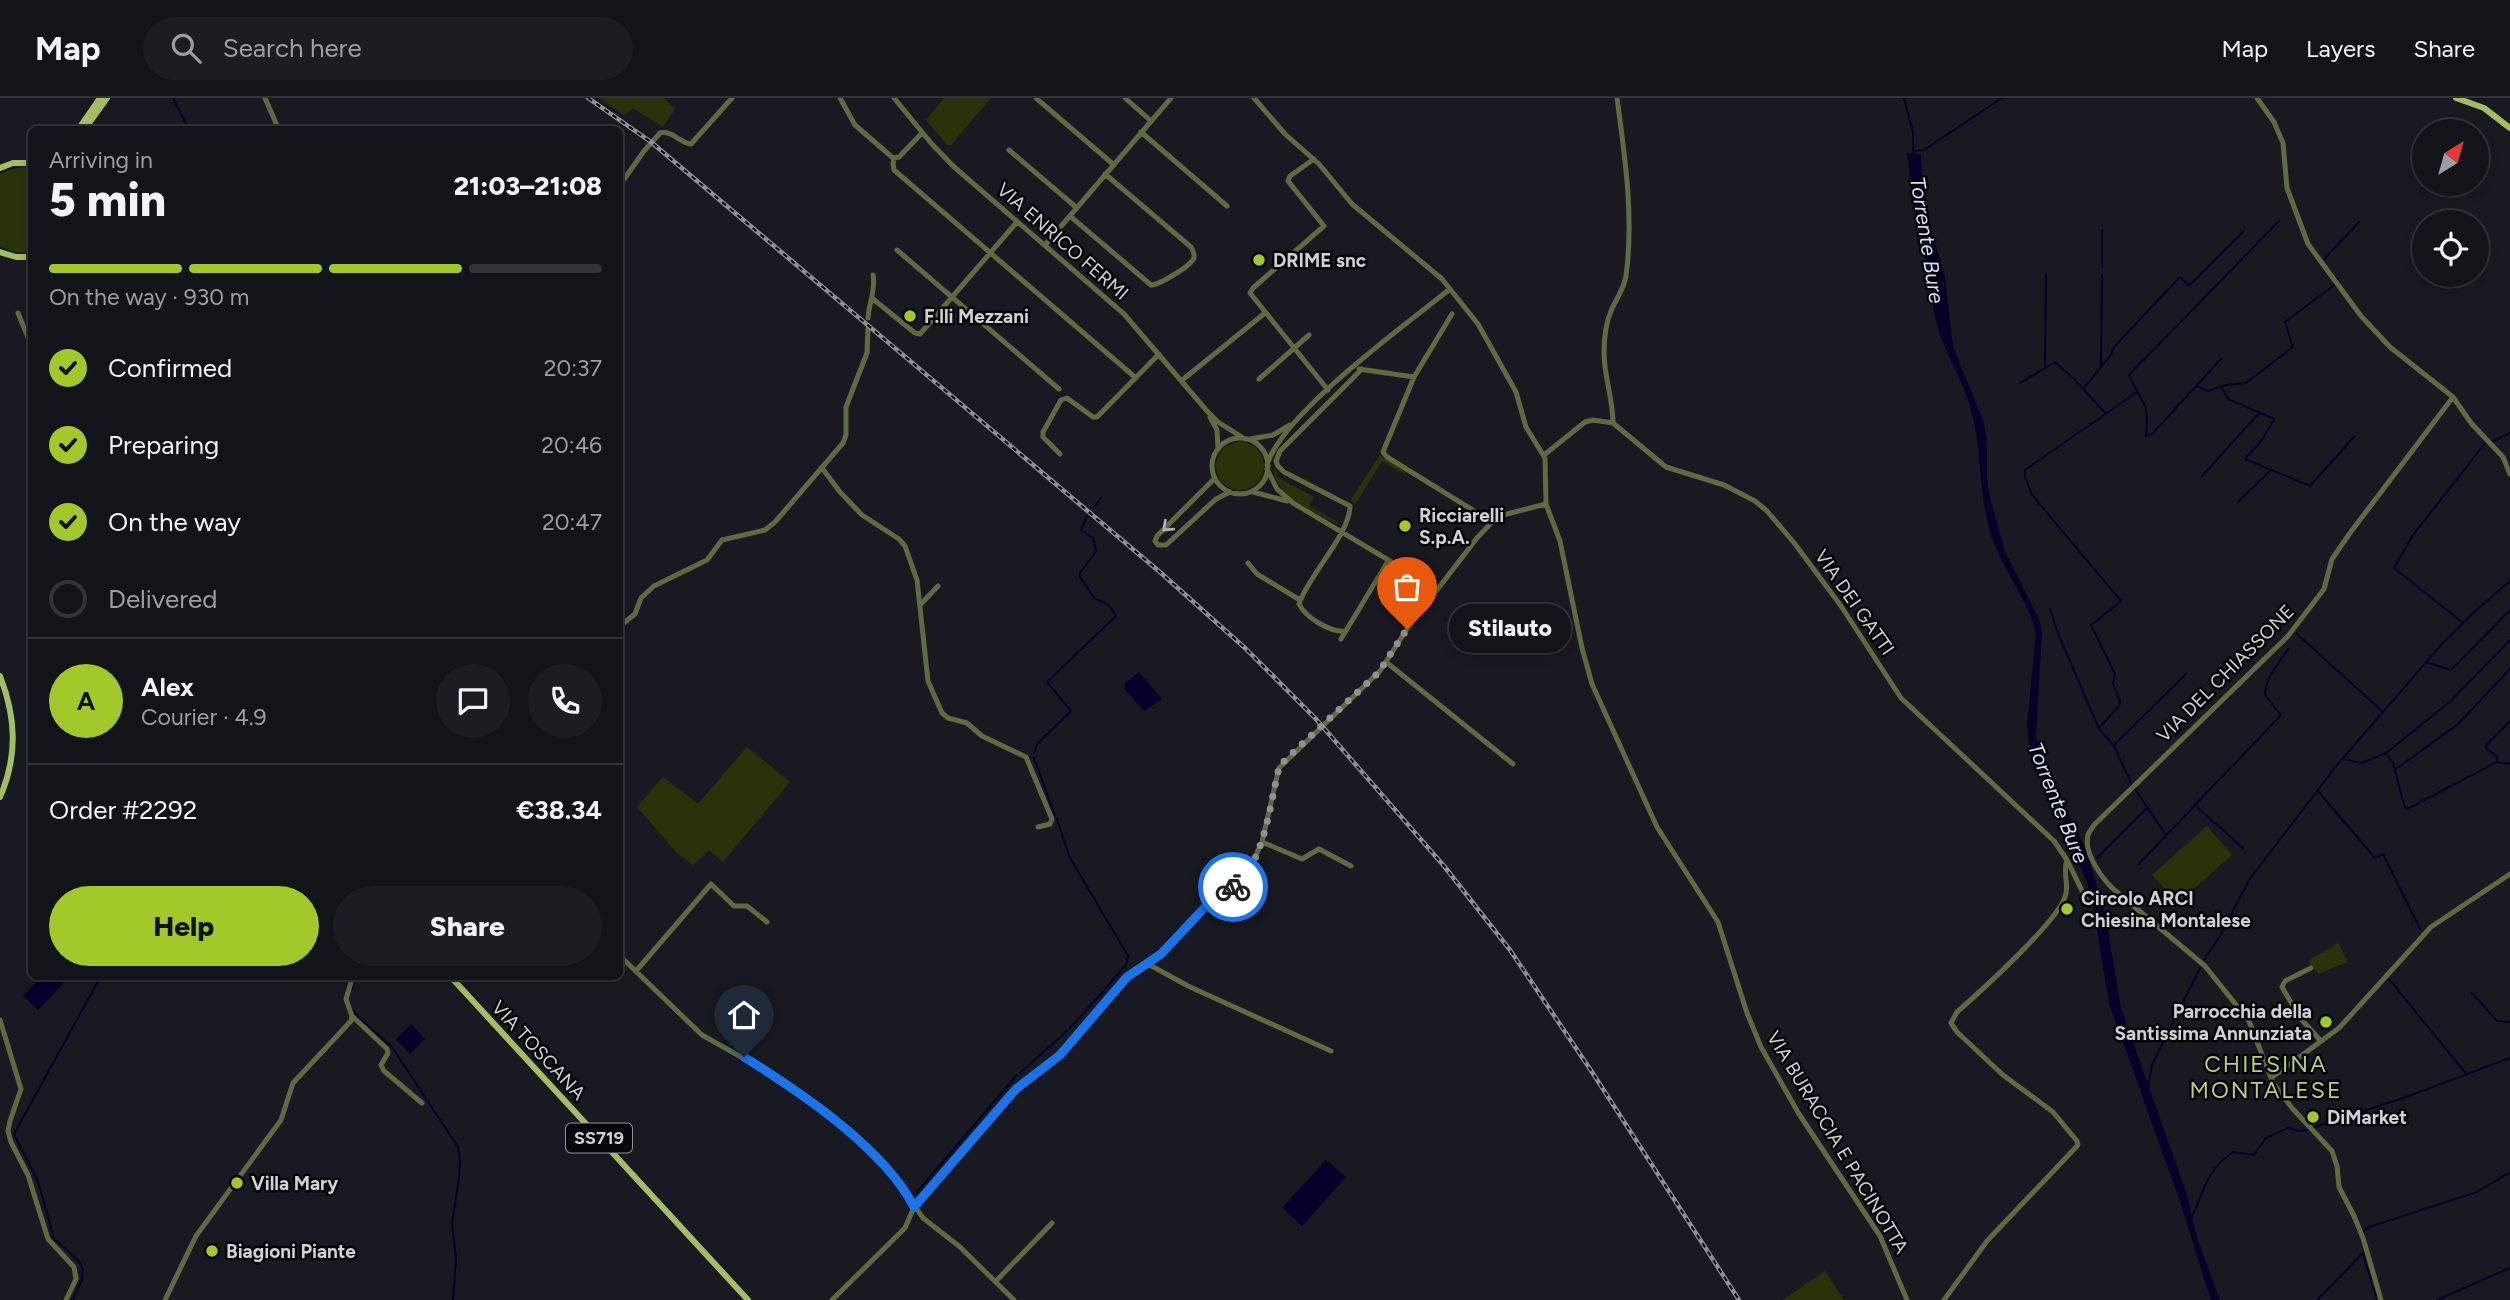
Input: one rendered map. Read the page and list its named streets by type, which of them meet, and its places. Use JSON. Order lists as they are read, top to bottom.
{
  "streets": {
    "main road": ["VIA TOSCANA", "SS719"],
    "street": [
      "VIA ENRICO FERMI",
      "VIA DEI GATTI",
      "VIA DEL CHIASSONE",
      "VIA BURACCIA E PACINOTTA"
    ]
  },
  "crossings": [
    ["VIA DEI GATTI", "VIA DEL CHIASSONE"]
  ],
  "districts": ["CHIESINA MONTALESE"],
  "water": ["Torrente Bure"],
  "places": [
    "DRIME snc",
    "F.lli Mezzani",
    "Ricciarelli S.p.A.",
    "Stilauto",
    "Circolo ARCI Chiesina Montalese",
    "Parrocchia della Santissima Annunziata",
    "DiMarket",
    "Villa Mary",
    "Biagioni Piante"
  ],
  "north": "top right",
  "page": {
    "header": "Map",
    "search": "Search here",
    "nav": ["Map", "Layers", "Share"],
    "heading": ["5 min", "Arriving in", "21:03–21:08"],
    "panel": [
      "Alex",
      "Courier · 4.9",
      "Order #2292",
      "€38.34"
    ],
    "bar": "On the way · 930 m",
    "list": [
      ["Confirmed", "20:37"],
      ["Preparing", "20:46"],
      ["On the way", "20:47"],
      "Delivered"
    ],
    "bubble": "Stilauto",
    "round": "A",
    "buttons": ["Help", "Share"]
  }
}
